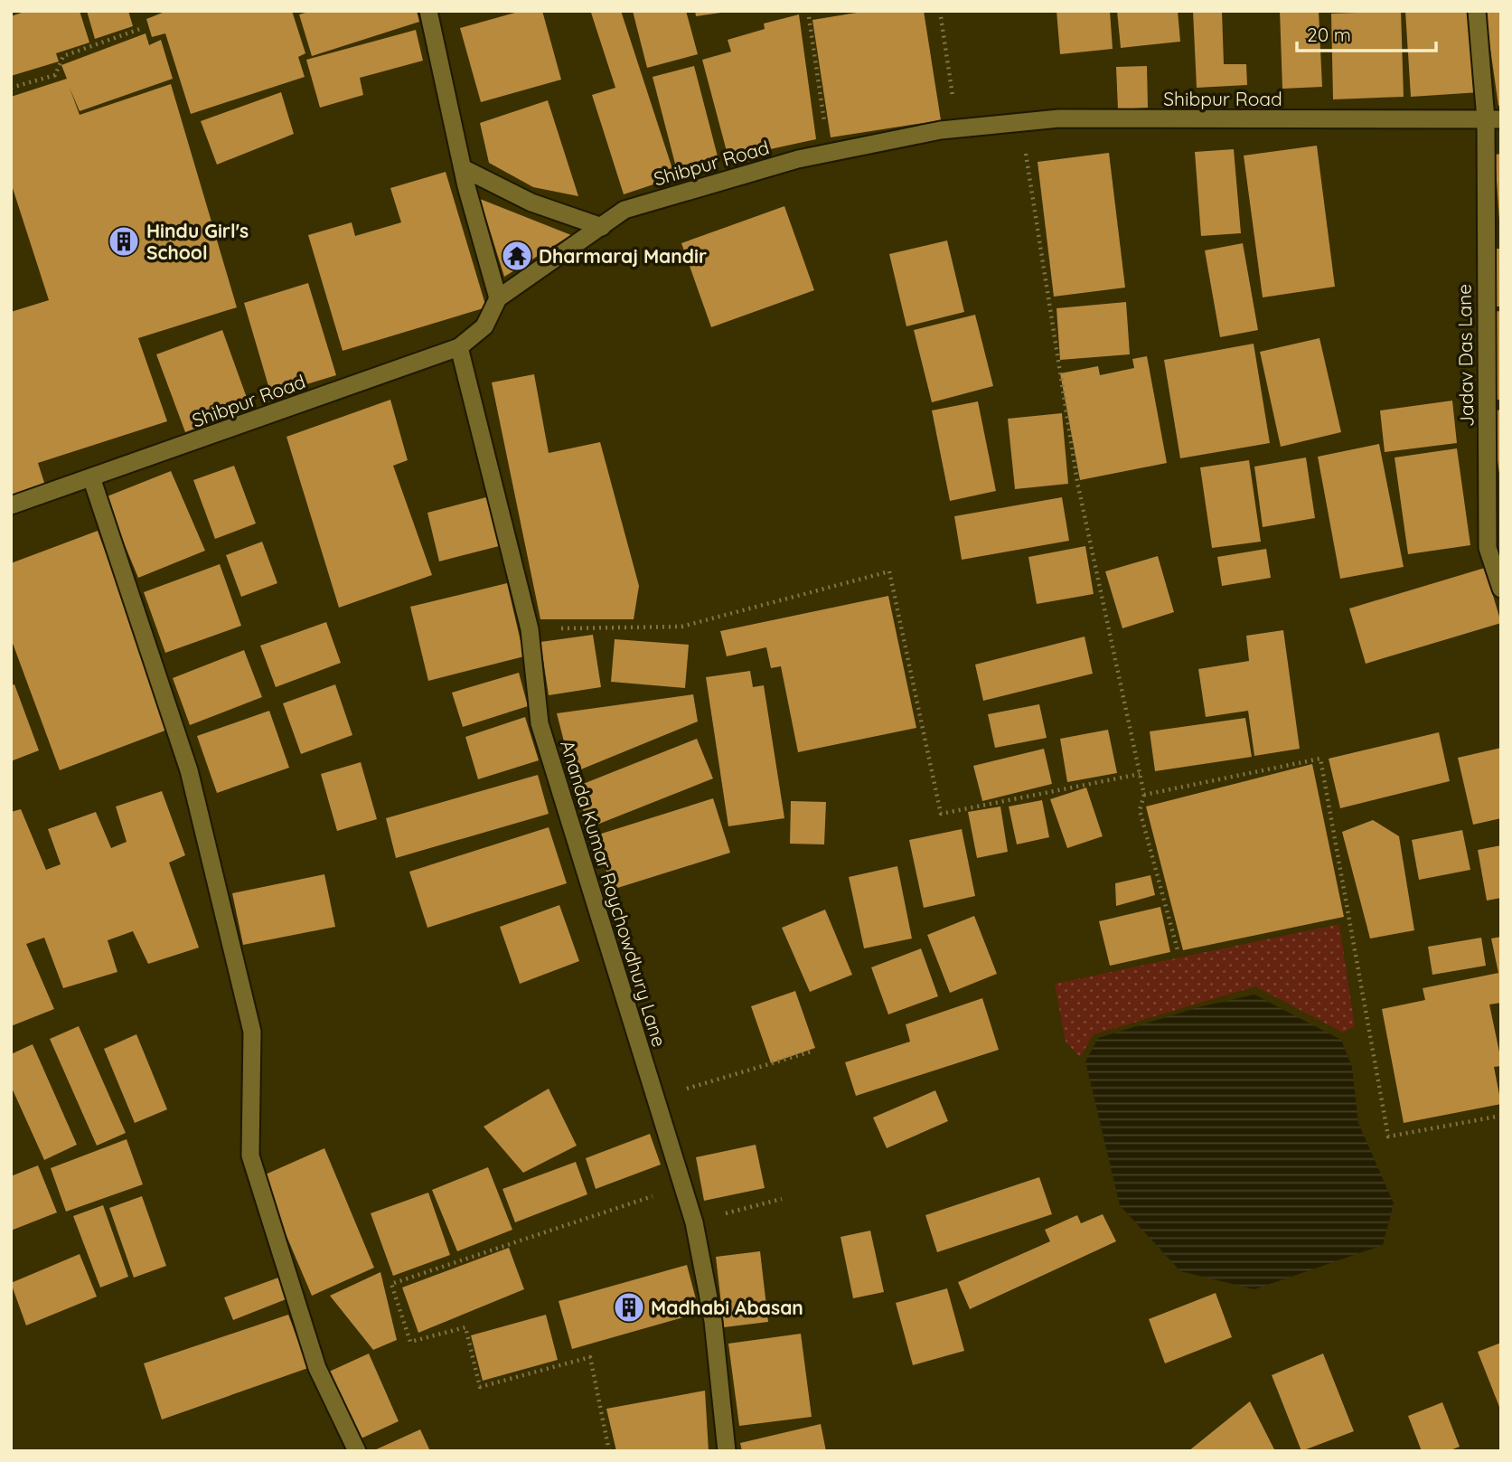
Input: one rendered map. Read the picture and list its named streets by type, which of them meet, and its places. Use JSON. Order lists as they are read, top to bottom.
{
  "streets": {
    "street": ["Shibpur Road", "Jadav Das Lane", "Ananda Kumar Roychowdhury Lane"]
  },
  "crossings": [
    ["Shibpur Road", "Jadav Das Lane"],
    ["Shibpur Road", "Ananda Kumar Roychowdhury Lane"]
  ],
  "places": {
    "building": ["Hindu Girl's School", "Madhabi Abasan"],
    "temple": ["Dharmaraj Mandir"]
  },
  "scale_bar": "20 m"
}
